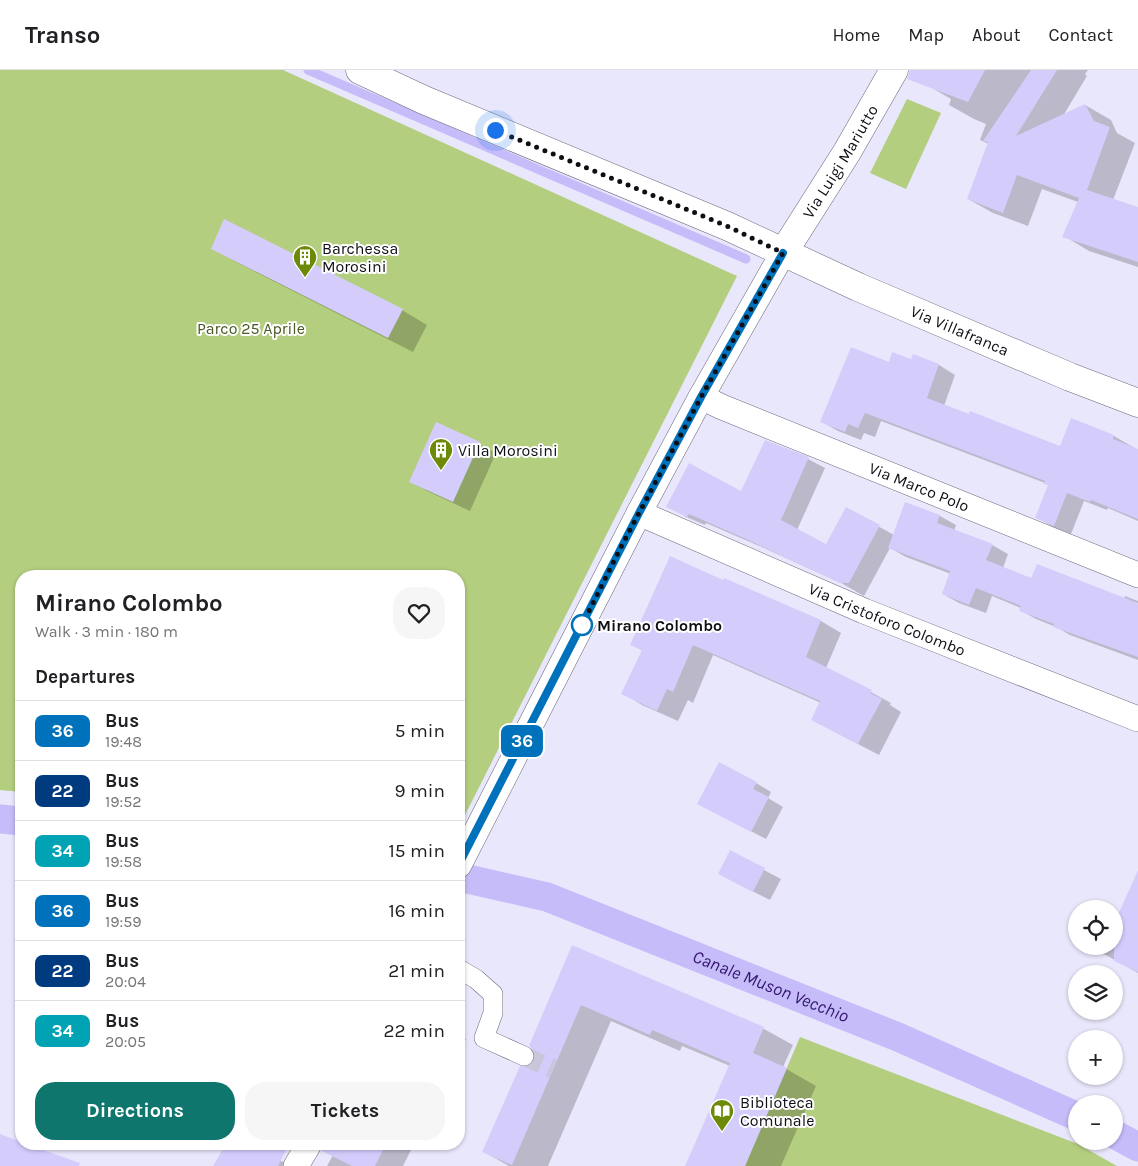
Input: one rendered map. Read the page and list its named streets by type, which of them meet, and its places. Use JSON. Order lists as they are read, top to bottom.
{
  "streets": {
    "main road": ["Via Luigi Mariutto", "Via Villafranca"],
    "street": ["Via Marco Polo", "Via Cristoforo Colombo"]
  },
  "crossings": [
    ["Via Luigi Mariutto", "Via Villafranca"]
  ],
  "water": ["Canale Muson Vecchio"],
  "parks": ["Parco 25 Aprile"],
  "places": {
    "building": ["Barchessa Morosini", "Villa Morosini"],
    "other": ["Mirano Colombo"],
    "library": ["Biblioteca Comunale"]
  },
  "lines": ["bus line 36"],
  "page": {
    "header": "Transo",
    "nav": [
      "Home",
      "Map",
      "About",
      "Contact"
    ],
    "on_map": "36",
    "heading": [
      ["Mirano Colombo", "Walk · 3 min · 180 m"],
      "Departures"
    ],
    "list": [
      {
        "mark": "36",
        "name": "Bus",
        "note": "19:48",
        "value": "5 min"
      },
      {
        "mark": "22",
        "name": "Bus",
        "note": "19:52",
        "value": "9 min"
      },
      {
        "mark": "34",
        "name": "Bus",
        "note": "19:58",
        "value": "15 min"
      },
      {
        "mark": "36",
        "name": "Bus",
        "note": "19:59",
        "value": "16 min"
      },
      {
        "mark": "22",
        "name": "Bus",
        "note": "20:04",
        "value": "21 min"
      },
      {
        "mark": "34",
        "name": "Bus",
        "note": "20:05",
        "value": "22 min"
      }
    ],
    "map_buttons": ["+", "−"],
    "buttons": ["Directions", "Tickets"]
  }
}
